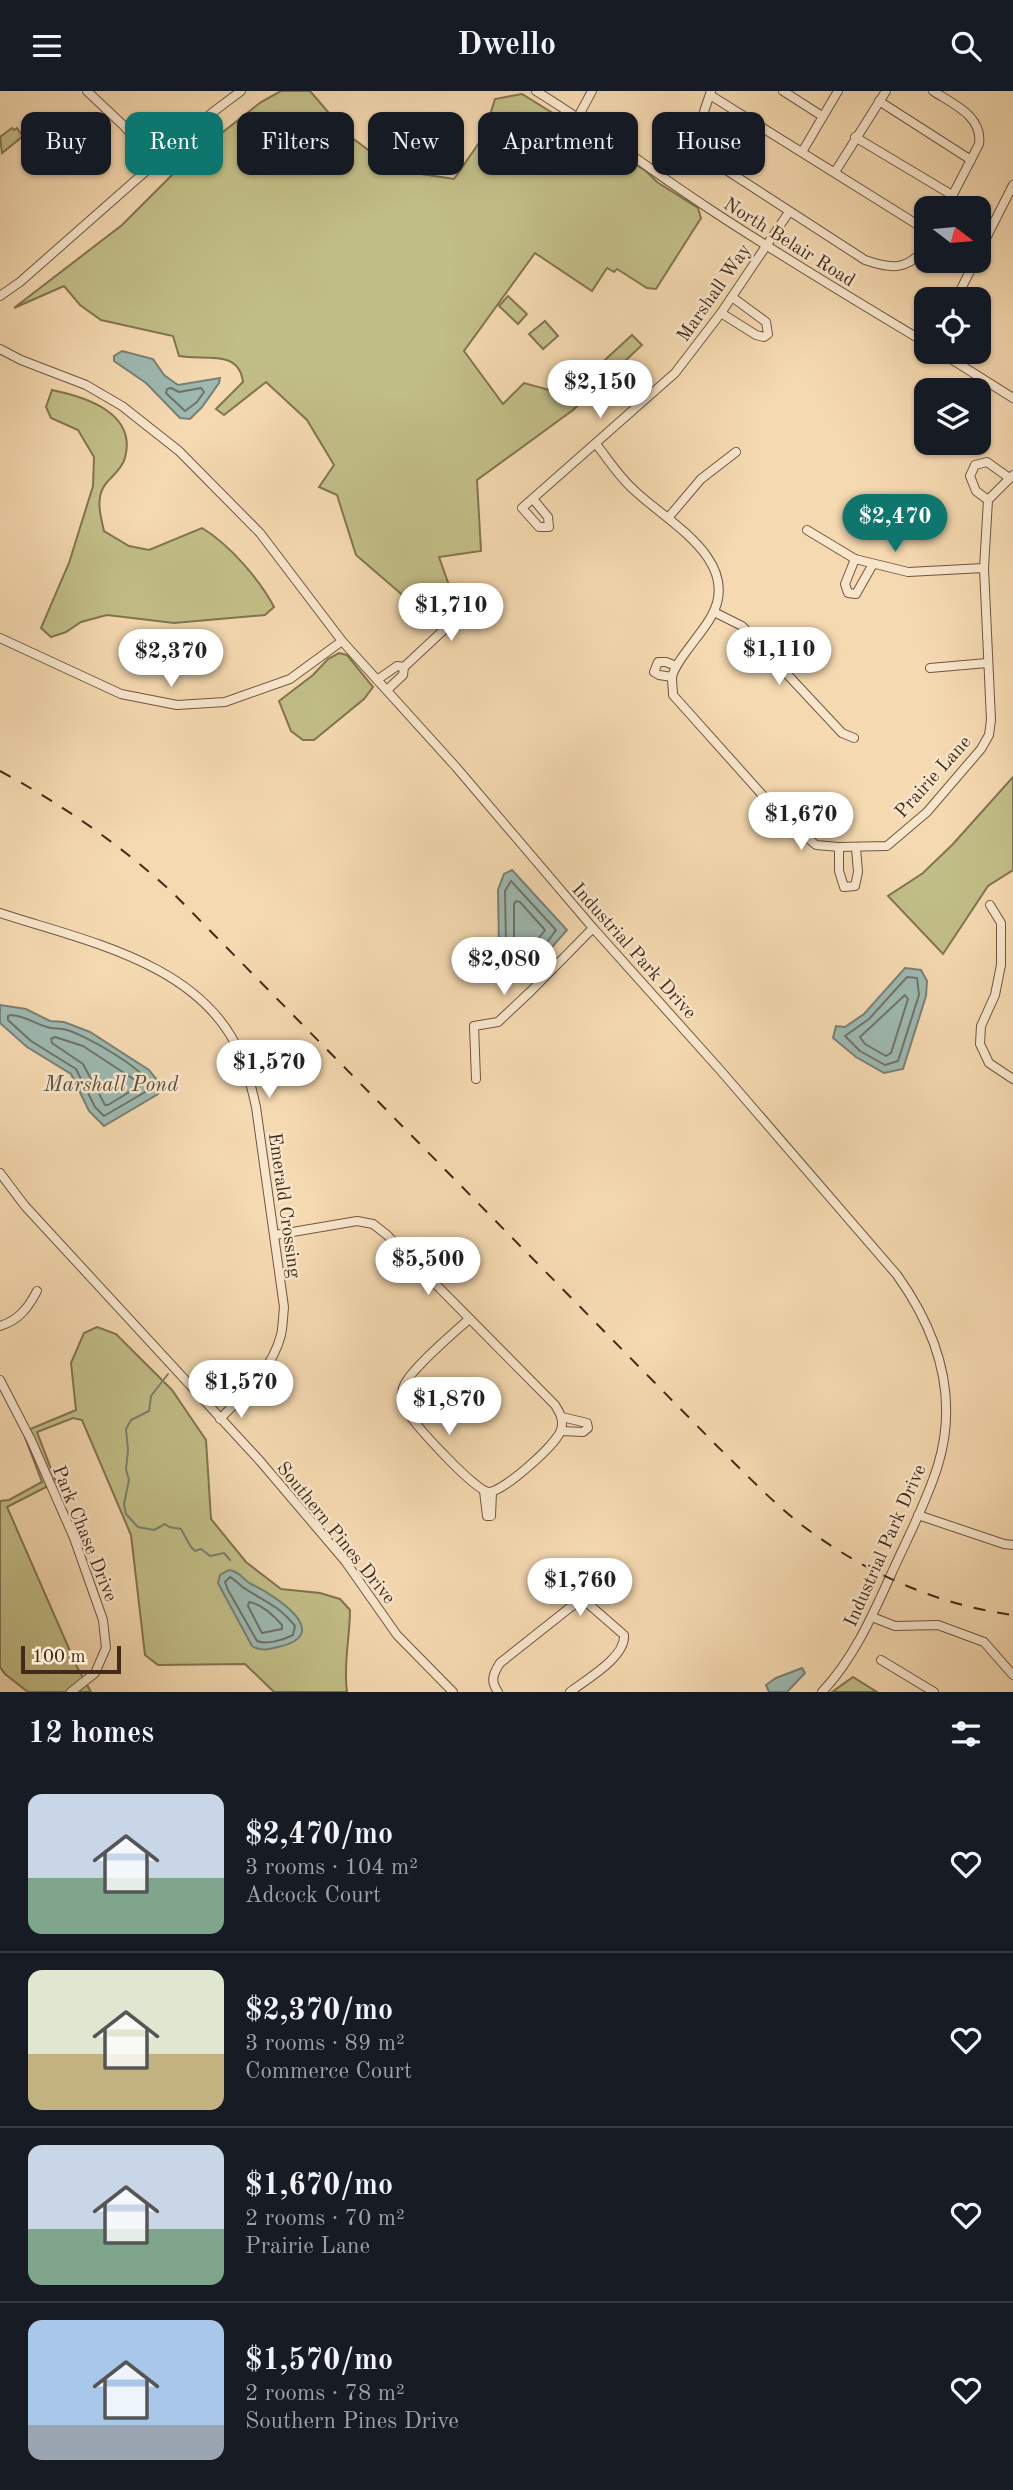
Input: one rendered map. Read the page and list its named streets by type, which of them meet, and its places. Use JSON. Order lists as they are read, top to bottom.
{
  "streets": {
    "street": [
      "North Belair Road",
      "Marshall Way",
      "Prairie Lane",
      "Industrial Park Drive",
      "Emerald Crossing",
      "Southern Pines Drive",
      "Park Chase Drive"
    ]
  },
  "crossings": [
    ["North Belair Road", "Marshall Way"],
    ["Emerald Crossing", "Southern Pines Drive"]
  ],
  "water": ["Marshall Pond"],
  "scale_bar": "100 m",
  "north": "right",
  "page": {
    "header": "Dwello",
    "chip": [
      "Buy",
      "Rent",
      "Filters",
      "New",
      "Apartment",
      "House"
    ],
    "price": [
      "$2,150",
      "$2,470",
      "$1,710",
      "$1,110",
      "$2,370",
      "$1,670",
      "$2,080",
      "$1,570",
      "$5,500",
      "$1,570",
      "$1,870",
      "$1,760"
    ],
    "scale": "100 m",
    "heading": "12 homes",
    "list": [
      {
        "name": "$2,470/mo",
        "note": "3 rooms · 104 m² · Adcock Court"
      },
      {
        "name": "$2,370/mo",
        "note": "3 rooms · 89 m² · Commerce Court"
      },
      {
        "name": "$1,670/mo",
        "note": "2 rooms · 70 m² · Prairie Lane"
      },
      {
        "name": "$1,570/mo",
        "note": "2 rooms · 78 m² · Southern Pines Drive"
      }
    ]
  }
}
